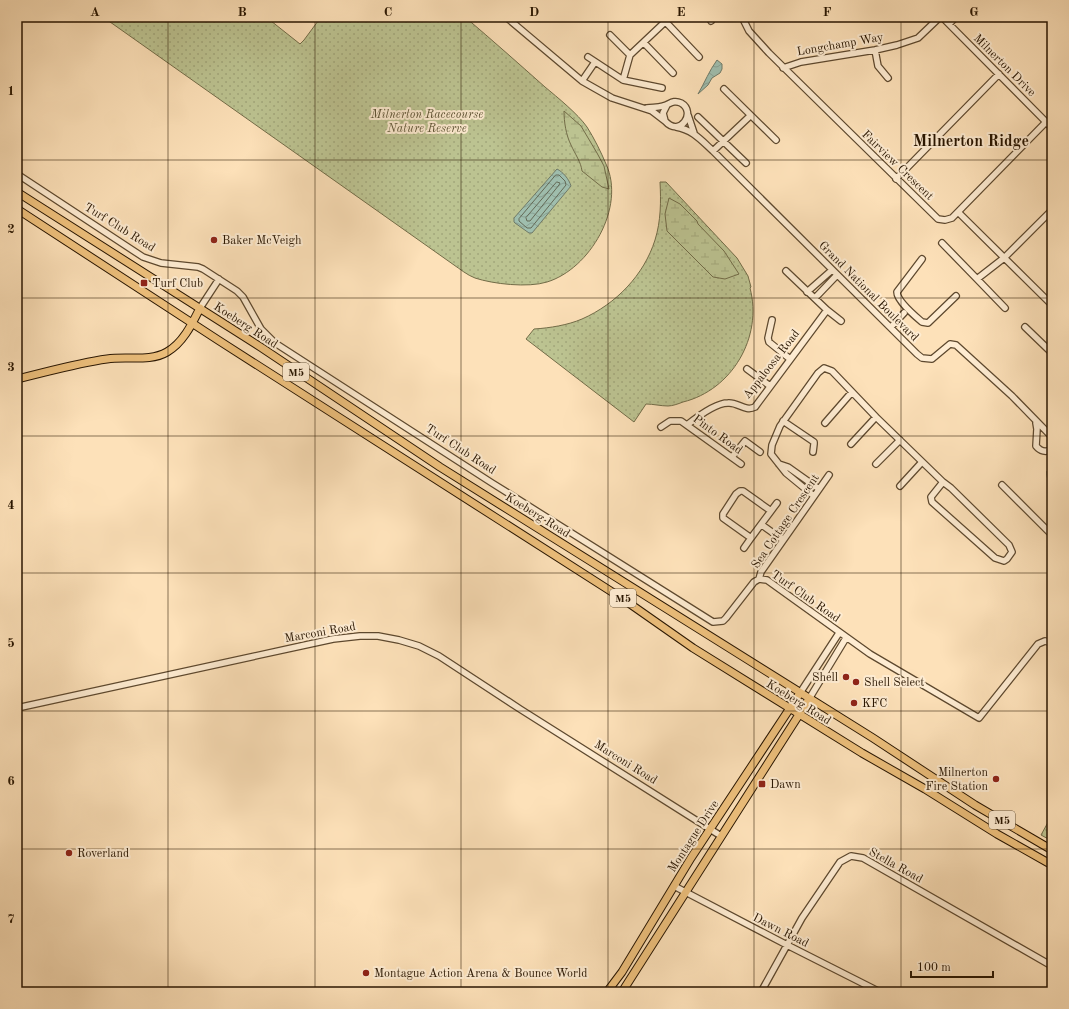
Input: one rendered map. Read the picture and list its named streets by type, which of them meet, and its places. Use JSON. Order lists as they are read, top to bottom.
{
  "streets": {
    "main road": ["Koeberg Road", "M5", "Montague Drive"],
    "street": [
      "Longchamp Way",
      "Milnerton Drive",
      "Fairview Crescent",
      "Turf Club Road",
      "Grand National Boulevard",
      "Appaloosa Road",
      "Pinto Road",
      "Sea Cottage Crescent",
      "Marconi Road",
      "Stella Road",
      "Dawn Road"
    ]
  },
  "crossings": [
    ["Longchamp Way", "Milnerton Drive"],
    ["Longchamp Way", "Fairview Crescent"],
    ["Milnerton Drive", "Fairview Crescent"],
    ["Turf Club Road", "Sea Cottage Crescent"],
    ["Koeberg Road", "Montague Drive"],
    ["Appaloosa Road", "Pinto Road"],
    ["Marconi Road", "Montague Drive"],
    ["Montague Drive", "Dawn Road"],
    ["Stella Road", "Dawn Road"]
  ],
  "districts": ["Milnerton Ridge"],
  "parks": ["Milnerton Racecourse Nature Reserve"],
  "places": {
    "other": [
      "Baker McVeigh",
      "Shell",
      "Shell Select",
      "KFC",
      "Milnerton Fire Station",
      "Roverland",
      "Montague Action Arena & Bounce World"
    ],
    "transit": ["Turf Club", "Dawn"]
  },
  "scale_bar": "100 m",
  "grid": {
    "columns": [
      "A",
      "B",
      "C",
      "D",
      "E",
      "F",
      "G"
    ],
    "rows": [
      "1",
      "2",
      "3",
      "4",
      "5",
      "6",
      "7"
    ]
  }
}
